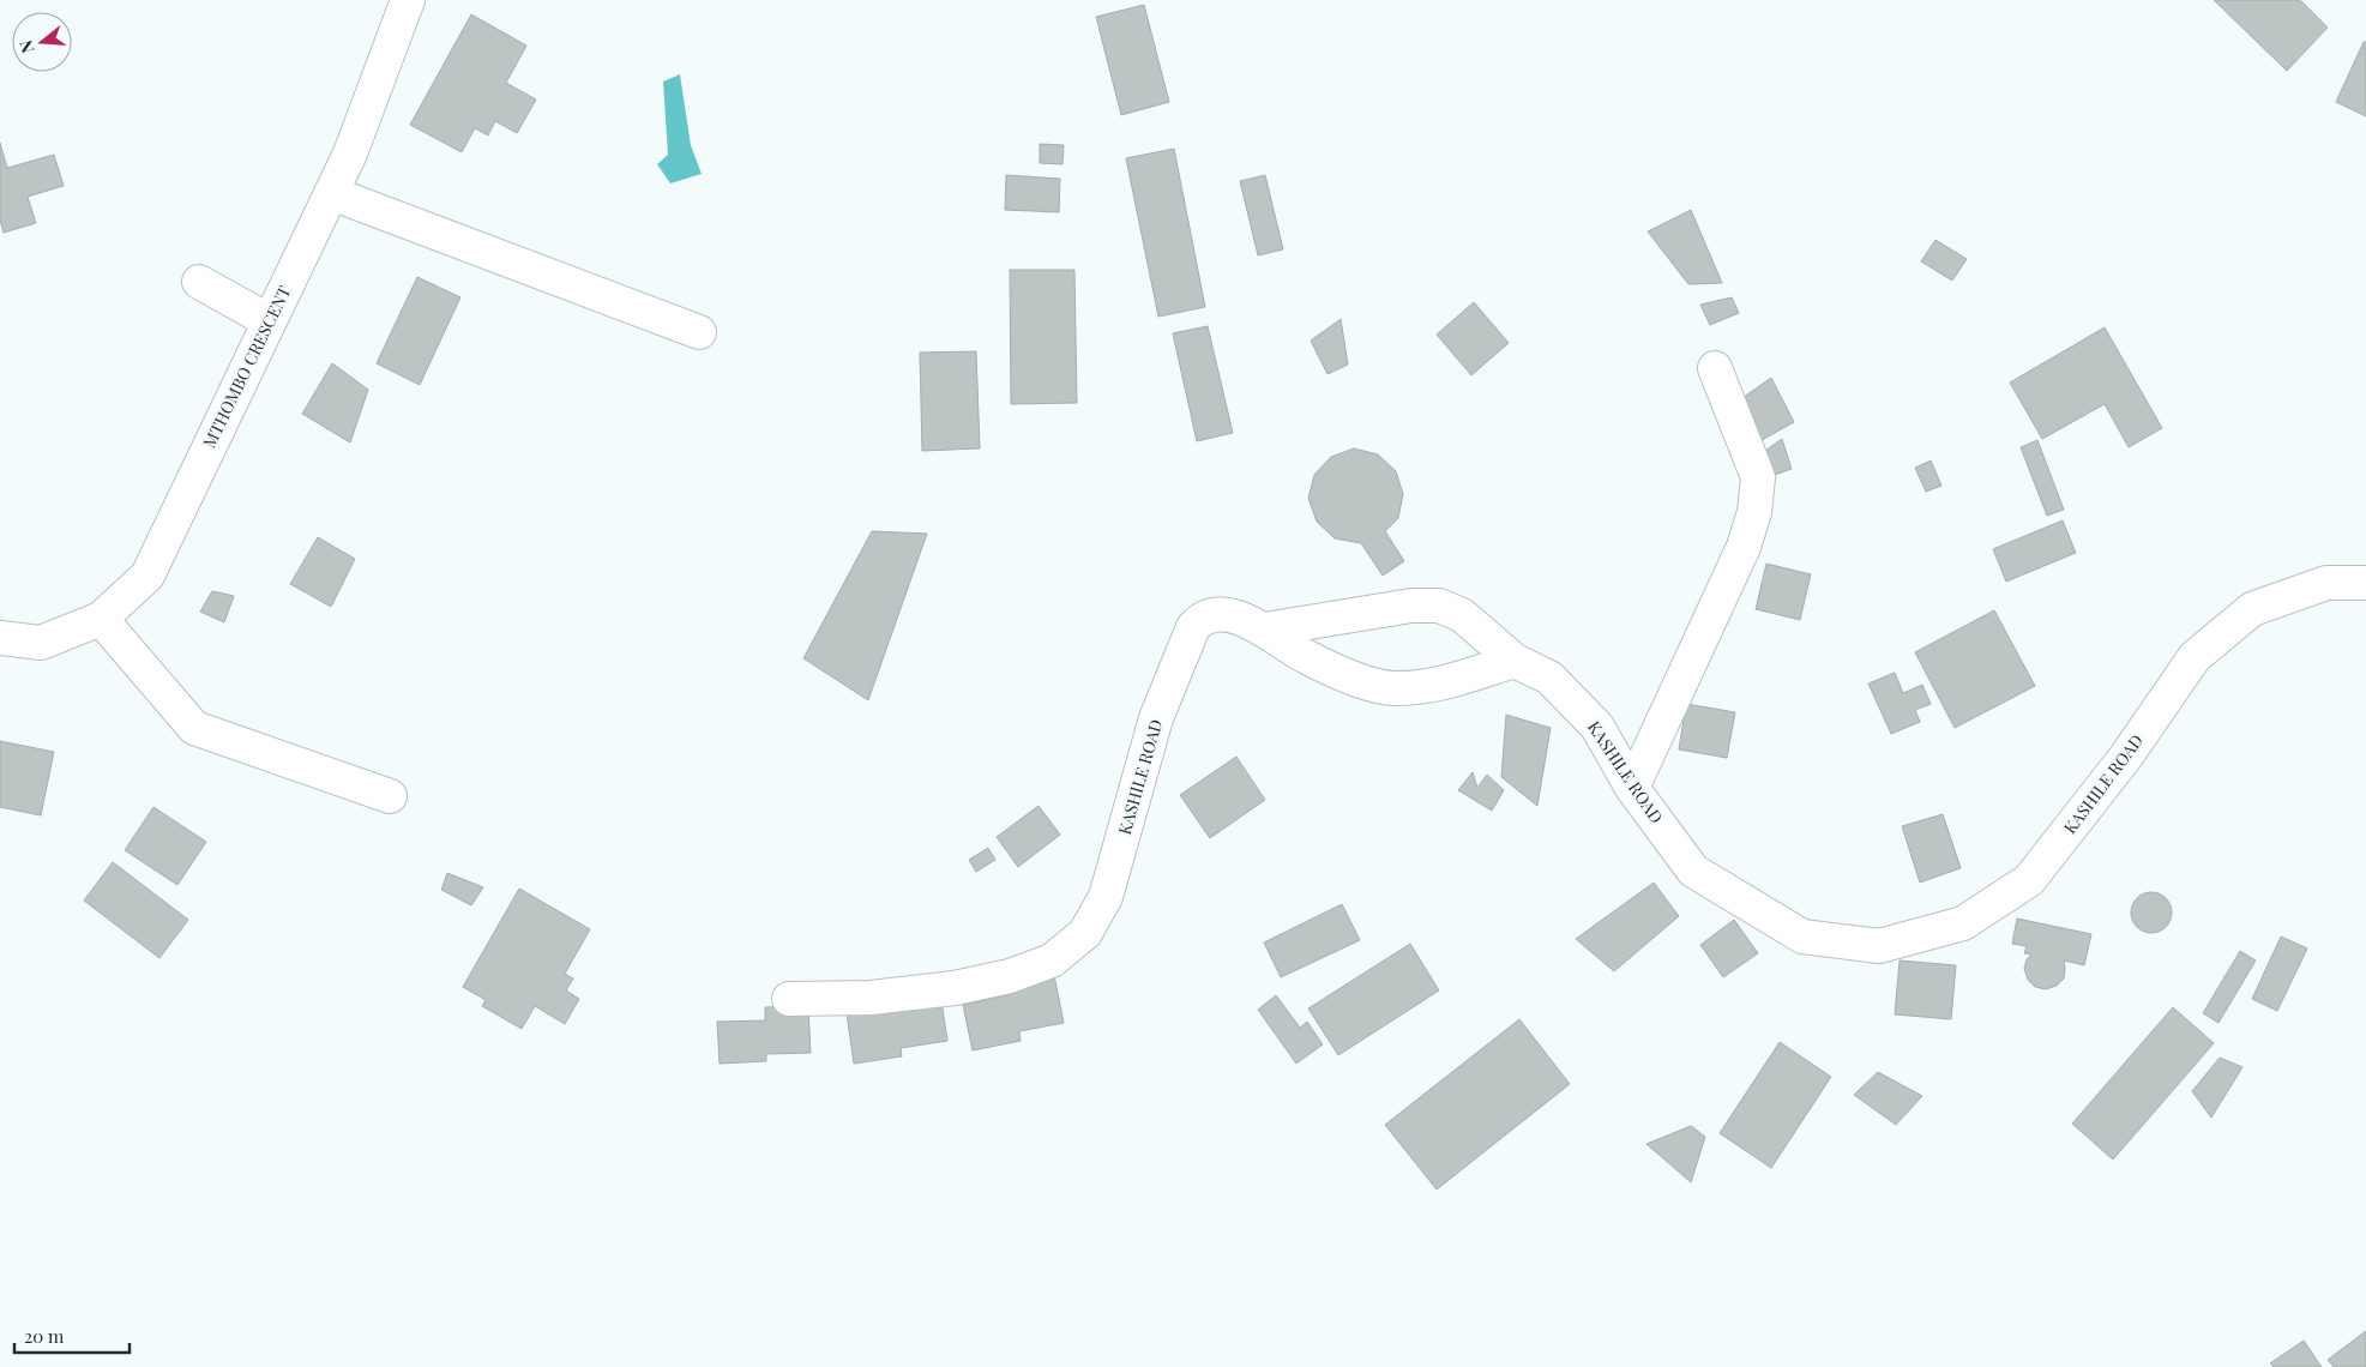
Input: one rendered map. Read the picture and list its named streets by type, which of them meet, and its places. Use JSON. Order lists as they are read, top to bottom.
{
  "streets": {
    "street": ["MTHOMBO CRESCENT", "KASHILE ROAD"]
  },
  "scale_bar": "20 m",
  "north": "left"
}
